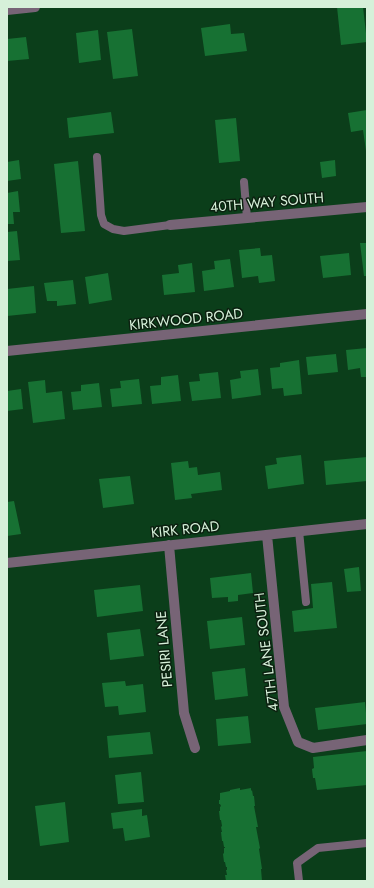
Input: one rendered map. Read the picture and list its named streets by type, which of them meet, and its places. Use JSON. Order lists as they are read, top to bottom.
{
  "streets": {
    "street": [
      "40TH WAY SOUTH",
      "KIRKWOOD ROAD",
      "KIRK ROAD",
      "PESIRI LANE",
      "47TH LANE SOUTH"
    ]
  },
  "crossings": [
    ["KIRK ROAD", "PESIRI LANE"],
    ["KIRK ROAD", "47TH LANE SOUTH"]
  ]
}
